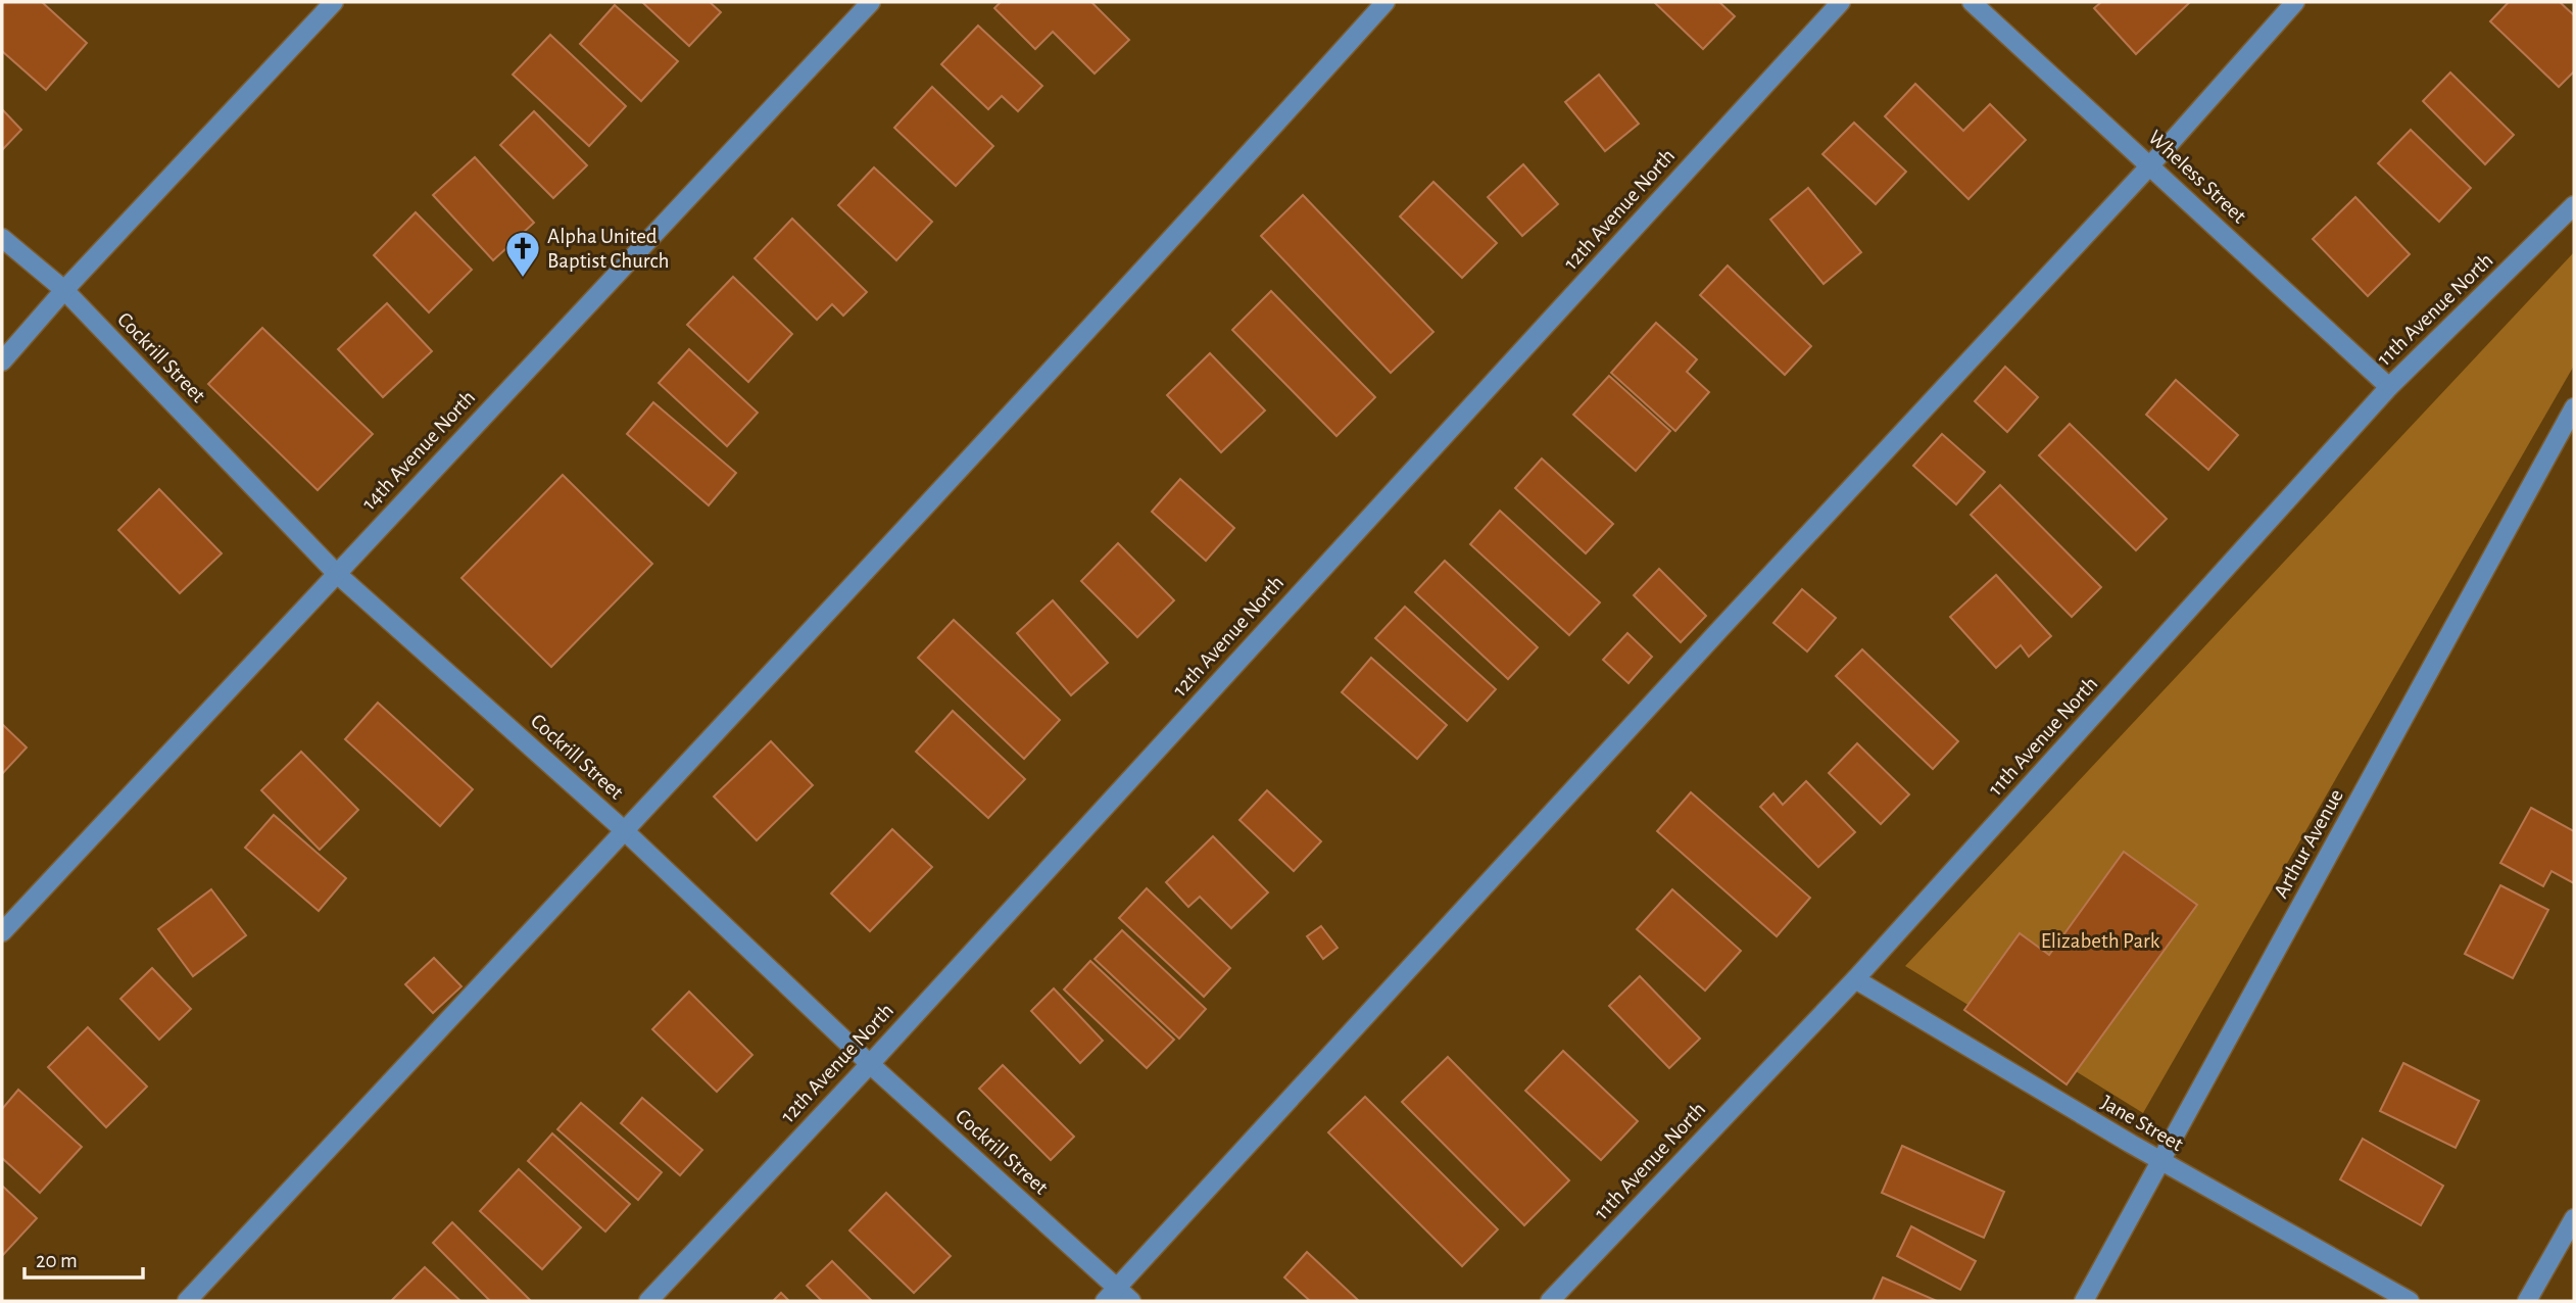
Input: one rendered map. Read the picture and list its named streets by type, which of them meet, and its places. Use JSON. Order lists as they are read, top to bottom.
{
  "streets": {
    "street": [
      "Wheless Street",
      "12th Avenue North",
      "11th Avenue North",
      "Cockrill Street",
      "14th Avenue North",
      "Arthur Avenue",
      "Jane Street"
    ]
  },
  "crossings": [
    ["Wheless Street", "11th Avenue North"],
    ["12th Avenue North", "Cockrill Street"],
    ["11th Avenue North", "Jane Street"],
    ["Cockrill Street", "14th Avenue North"],
    ["Arthur Avenue", "Jane Street"]
  ],
  "parks": ["Elizabeth Park"],
  "places": {
    "church": ["Alpha United Baptist Church"]
  },
  "scale_bar": "20 m"
}
